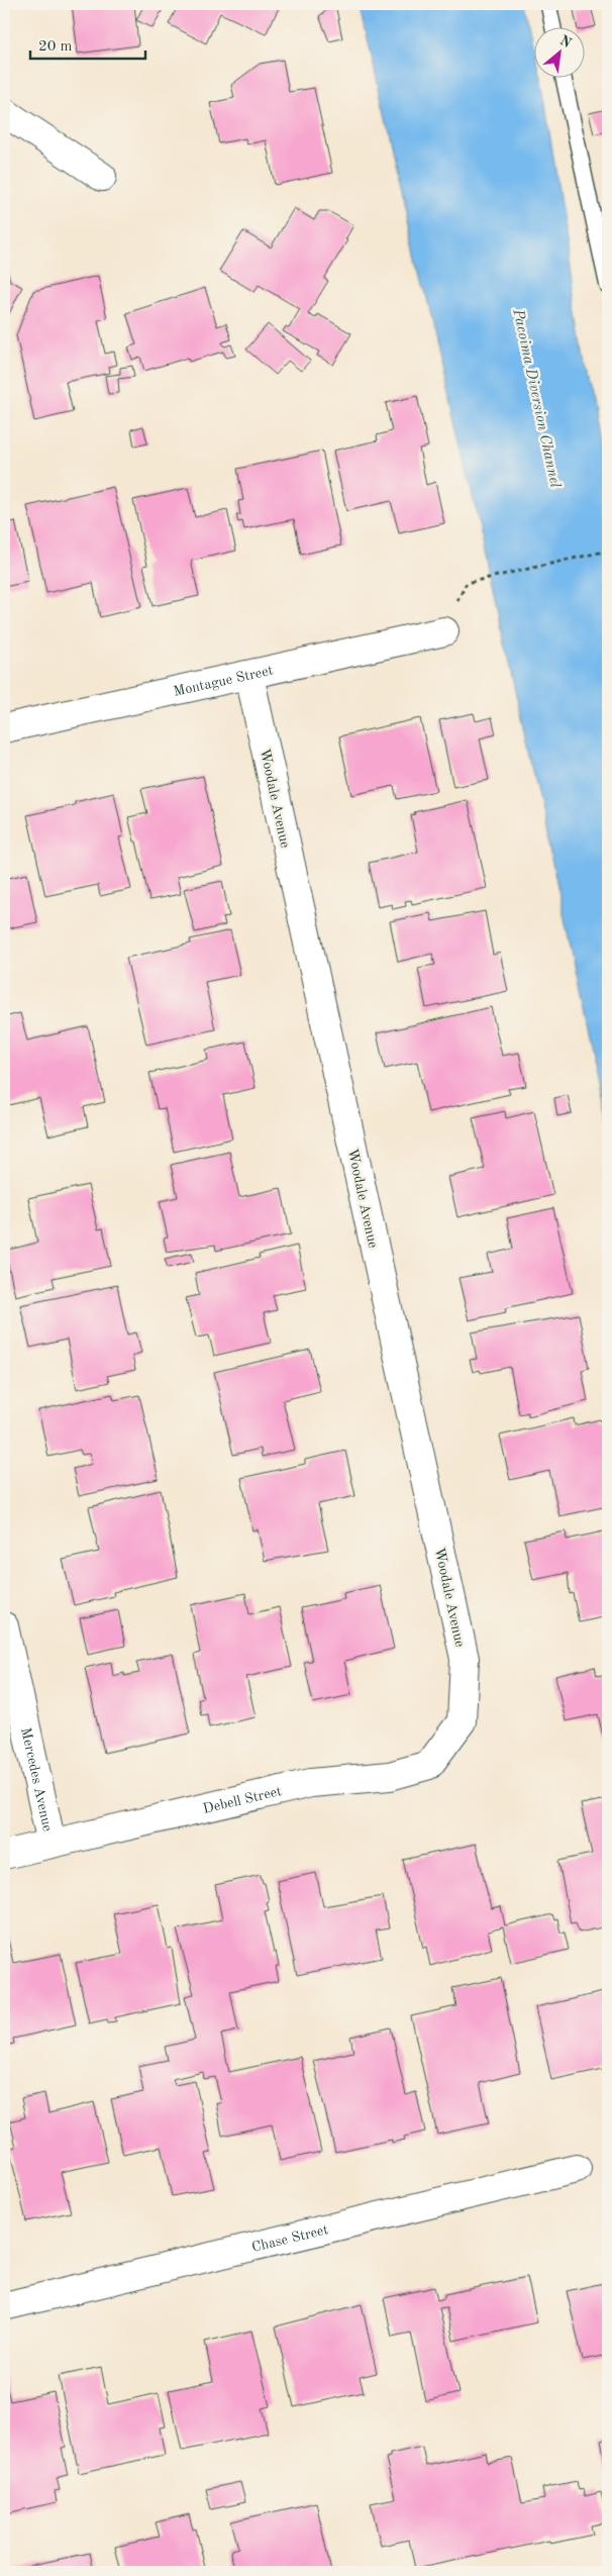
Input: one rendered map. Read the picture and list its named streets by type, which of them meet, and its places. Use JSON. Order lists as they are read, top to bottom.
{
  "streets": {
    "street": [
      "Montague Street",
      "Woodale Avenue",
      "Mercedes Avenue",
      "Debell Street",
      "Chase Street"
    ]
  },
  "crossings": [
    ["Montague Street", "Woodale Avenue"],
    ["Woodale Avenue", "Debell Street"],
    ["Mercedes Avenue", "Debell Street"]
  ],
  "water": ["Pacoima Diversion Channel"],
  "scale_bar": "20 m",
  "north": "top right"
}
